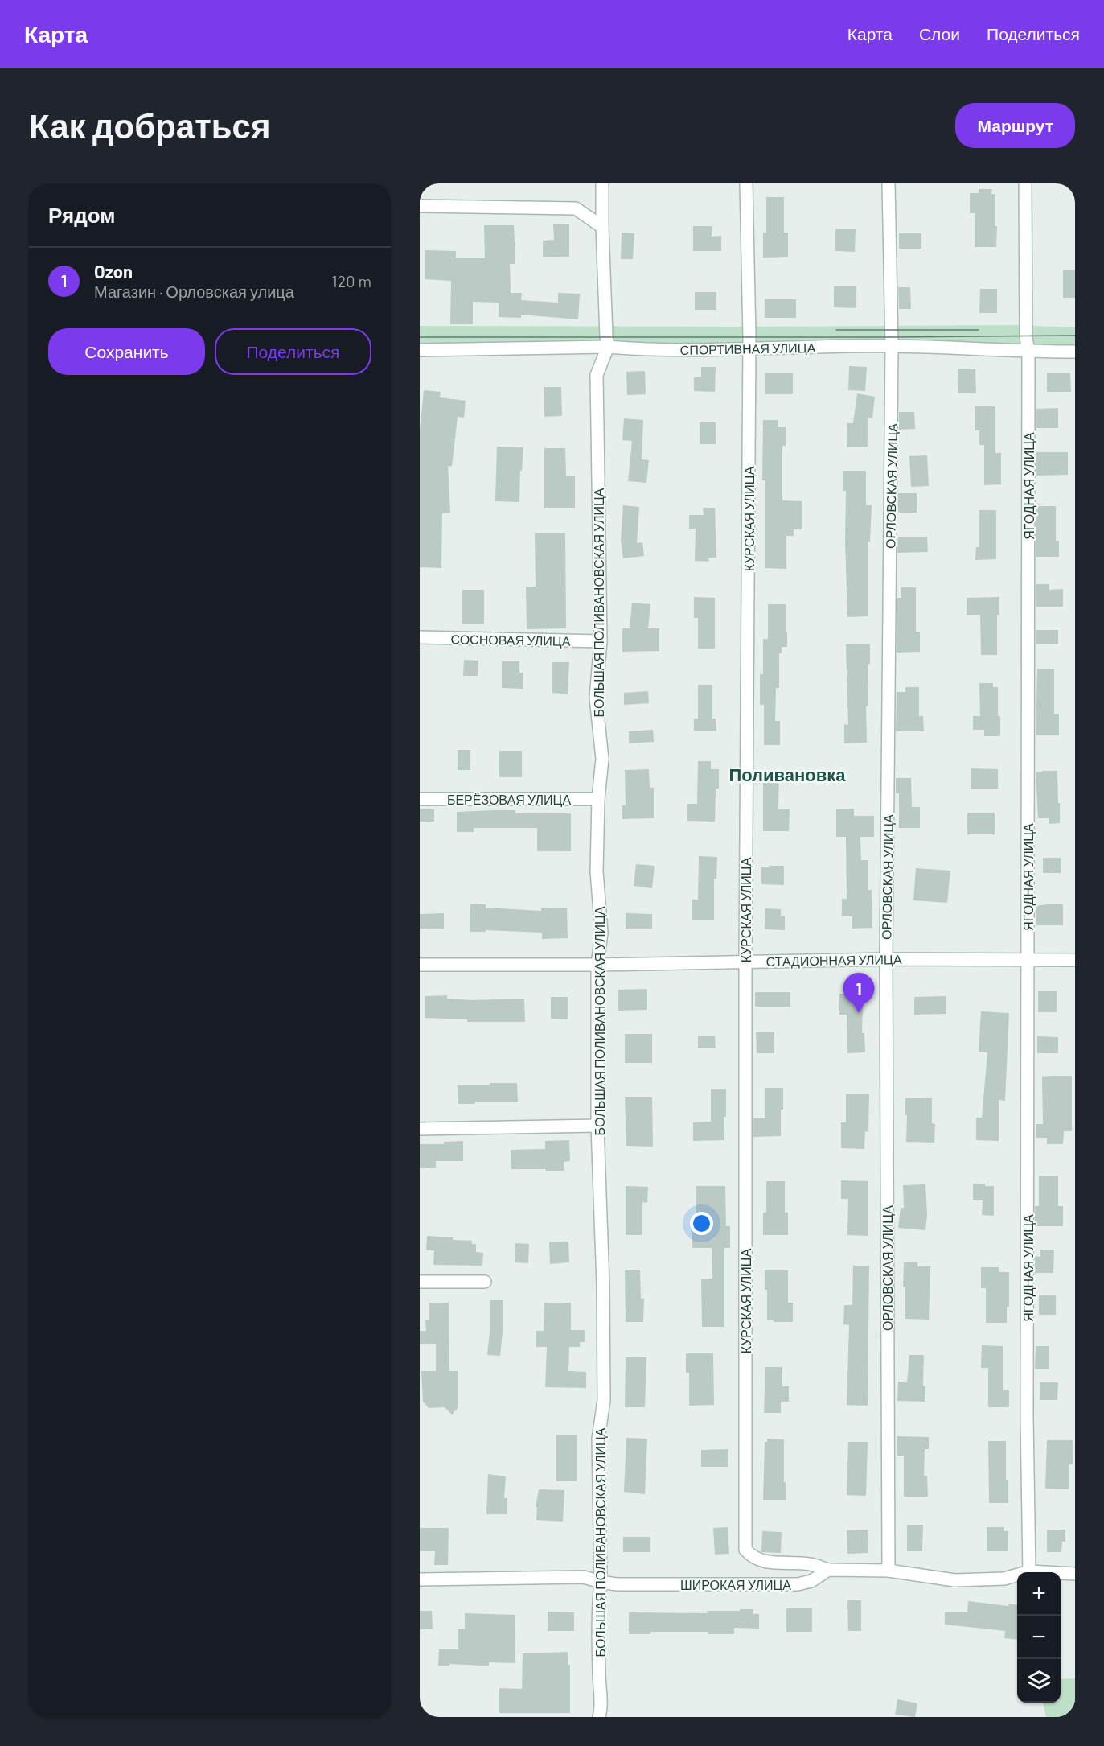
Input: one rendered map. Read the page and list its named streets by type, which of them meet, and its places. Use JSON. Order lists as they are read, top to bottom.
{
  "streets": {
    "street": [
      "СПОРТИВНАЯ УЛИЦА",
      "ОРЛОВСКАЯ УЛИЦА",
      "ЯГОДНАЯ УЛИЦА",
      "КУРСКАЯ УЛИЦА",
      "БОЛЬШАЯ ПОЛИВАНОВСКАЯ УЛИЦА",
      "СОСНОВАЯ УЛИЦА",
      "БЕРЁЗОВАЯ УЛИЦА",
      "СТАДИОННАЯ УЛИЦА",
      "ШИРОКАЯ УЛИЦА"
    ]
  },
  "crossings": [
    ["СПОРТИВНАЯ УЛИЦА", "ОРЛОВСКАЯ УЛИЦА"],
    ["СПОРТИВНАЯ УЛИЦА", "ЯГОДНАЯ УЛИЦА"],
    ["СПОРТИВНАЯ УЛИЦА", "КУРСКАЯ УЛИЦА"],
    ["СПОРТИВНАЯ УЛИЦА", "БОЛЬШАЯ ПОЛИВАНОВСКАЯ УЛИЦА"],
    ["ОРЛОВСКАЯ УЛИЦА", "СТАДИОННАЯ УЛИЦА"],
    ["ОРЛОВСКАЯ УЛИЦА", "ШИРОКАЯ УЛИЦА"],
    ["ЯГОДНАЯ УЛИЦА", "СТАДИОННАЯ УЛИЦА"],
    ["ЯГОДНАЯ УЛИЦА", "ШИРОКАЯ УЛИЦА"],
    ["КУРСКАЯ УЛИЦА", "СТАДИОННАЯ УЛИЦА"],
    ["КУРСКАЯ УЛИЦА", "ШИРОКАЯ УЛИЦА"],
    ["БОЛЬШАЯ ПОЛИВАНОВСКАЯ УЛИЦА", "СОСНОВАЯ УЛИЦА"],
    ["БОЛЬШАЯ ПОЛИВАНОВСКАЯ УЛИЦА", "БЕРЁЗОВАЯ УЛИЦА"],
    ["БОЛЬШАЯ ПОЛИВАНОВСКАЯ УЛИЦА", "СТАДИОННАЯ УЛИЦА"],
    ["БОЛЬШАЯ ПОЛИВАНОВСКАЯ УЛИЦА", "ШИРОКАЯ УЛИЦА"]
  ],
  "districts": ["Поливановка"],
  "page": {
    "header": "Карта",
    "nav": ["Карта", "Слои", "Поделиться"],
    "buttons": [
      "Маршрут",
      ["Сохранить", "Поделиться"]
    ],
    "title": "Как добраться",
    "heading": "Рядом",
    "list": [
      {
        "mark": "1",
        "name": "Ozon",
        "note": "Магазин · Орловская улица",
        "value": "120 m"
      }
    ],
    "pins": "1",
    "map_buttons": ["+", "−"]
  }
}
